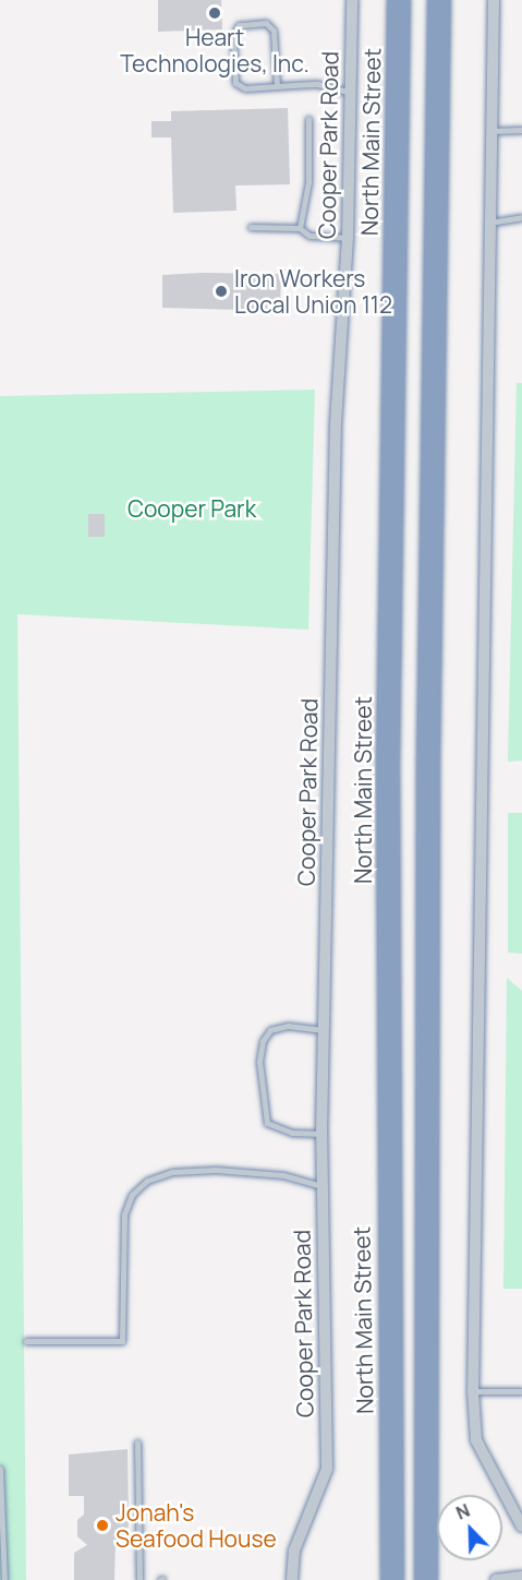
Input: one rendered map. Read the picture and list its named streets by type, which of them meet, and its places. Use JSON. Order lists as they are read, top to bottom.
{
  "streets": {
    "highway": ["North Main Street"],
    "street": ["Cooper Park Road"]
  },
  "parks": ["Cooper Park"],
  "places": ["Heart Technologies, Inc.", "Iron Workers Local Union 112", "Jonah's Seafood House"],
  "north": "top left"
}
